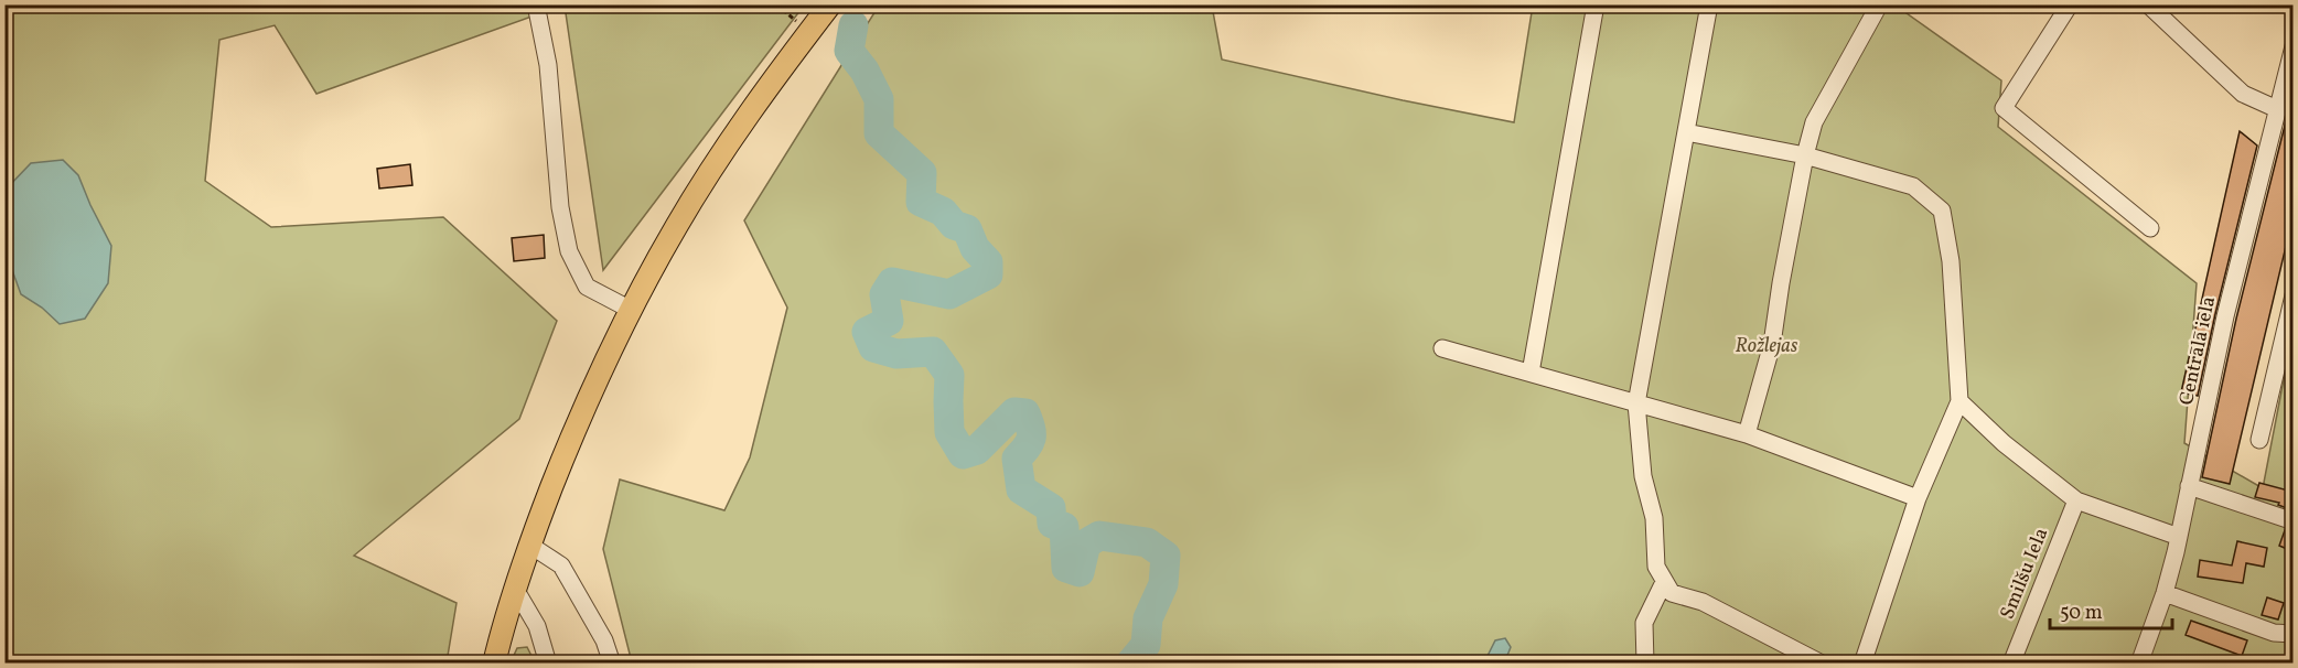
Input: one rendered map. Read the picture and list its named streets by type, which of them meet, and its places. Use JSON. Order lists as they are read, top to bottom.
{
  "streets": {
    "street": ["Centrālā iela", "Smilšu Iela"]
  },
  "parks": ["Rožlejas"],
  "scale_bar": "50 m"
}
